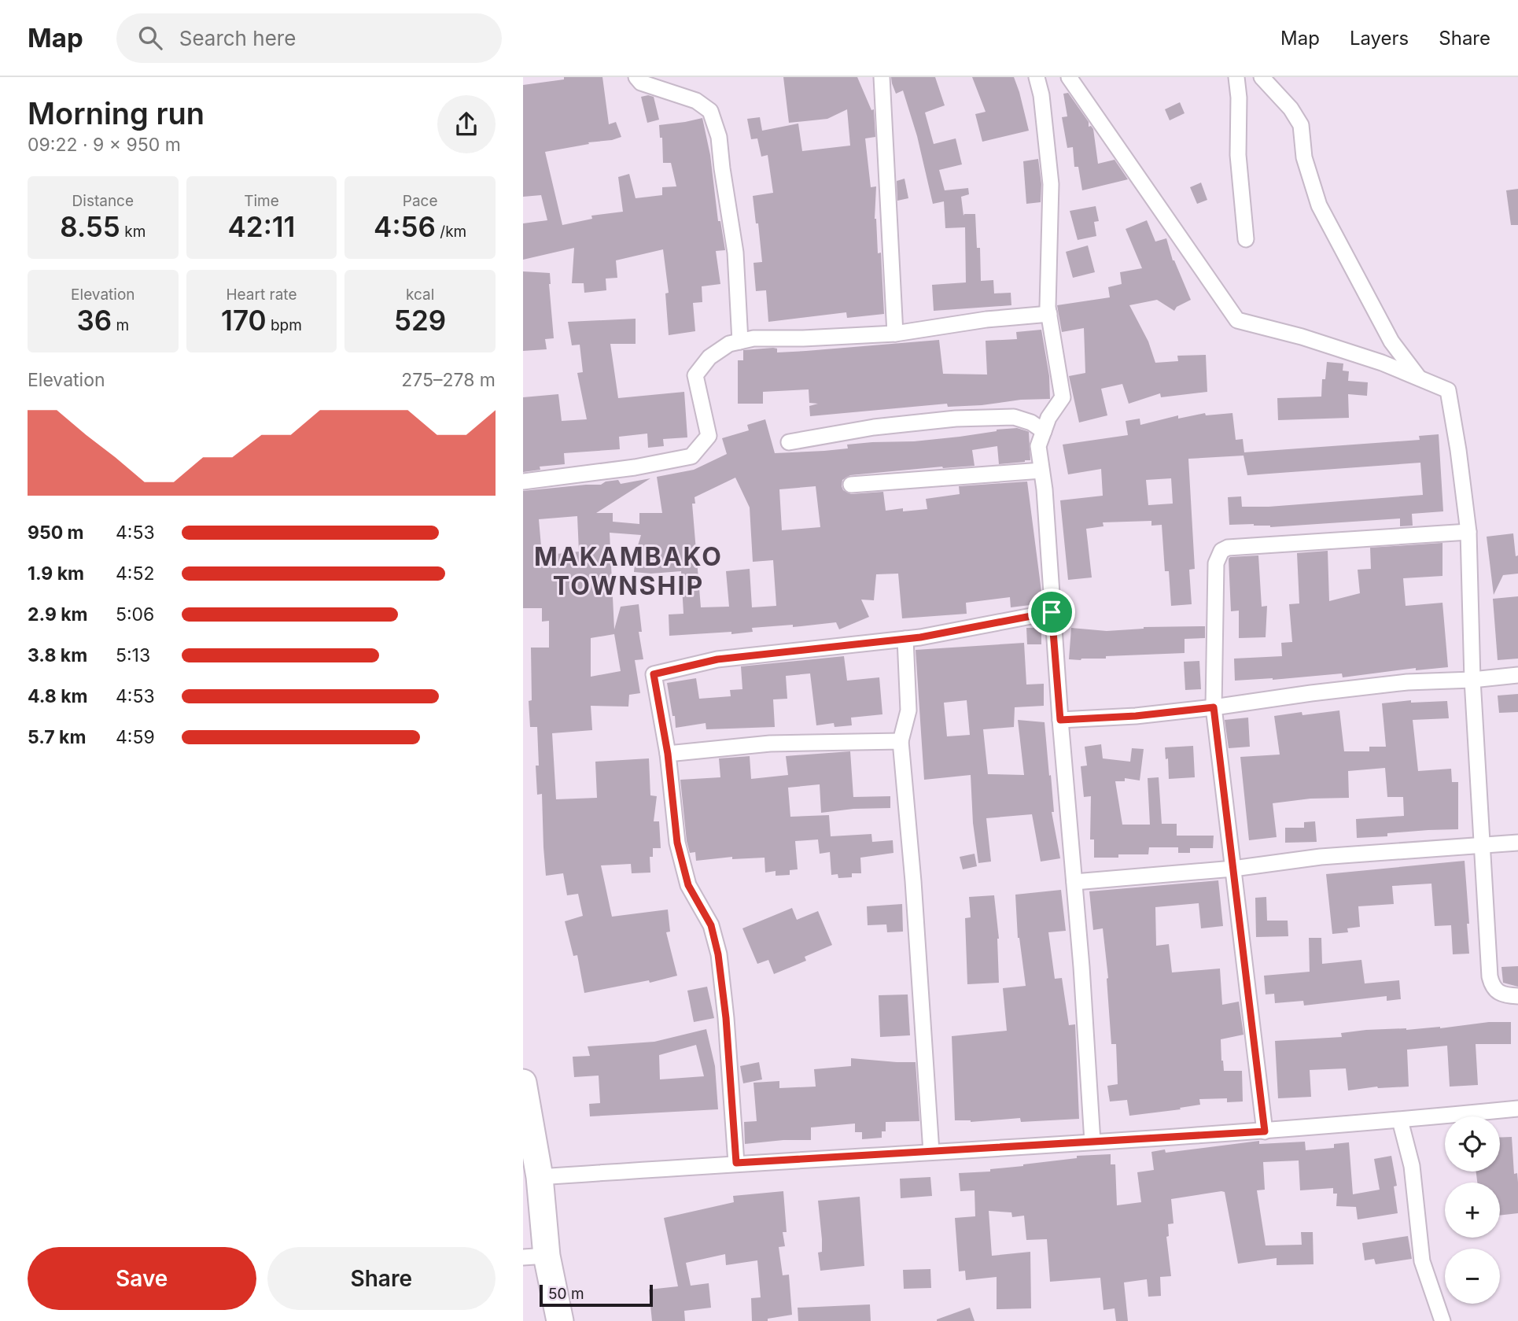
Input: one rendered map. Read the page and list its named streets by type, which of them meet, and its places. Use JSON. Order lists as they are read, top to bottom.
{
  "districts": ["MAKAMBAKO TOWNSHIP"],
  "scale_bar": "50 m",
  "page": {
    "header": "Map",
    "search": "Search here",
    "nav": ["Map", "Layers", "Share"],
    "heading": ["Morning run", "09:22 · 9 × 950 m"],
    "stats": [
      ["Distance", "8.55 km"],
      ["Time", "42:11"],
      ["Pace", "4:56 /km"],
      ["Elevation", "36 m"],
      ["Heart rate", "170 bpm"],
      ["kcal", "529"]
    ],
    "chart": ["Elevation", "275–278 m"],
    "list": [
      {
        "name": "950 m",
        "note": "4:53"
      },
      {
        "name": "1.9 km",
        "note": "4:52"
      },
      {
        "name": "2.9 km",
        "note": "5:06"
      },
      {
        "name": "3.8 km",
        "note": "5:13"
      },
      {
        "name": "4.8 km",
        "note": "4:53"
      },
      {
        "name": "5.7 km",
        "note": "4:59"
      }
    ],
    "map_buttons": ["+", "−"],
    "buttons": ["Save", "Share"],
    "scale": "50 m"
  }
}
